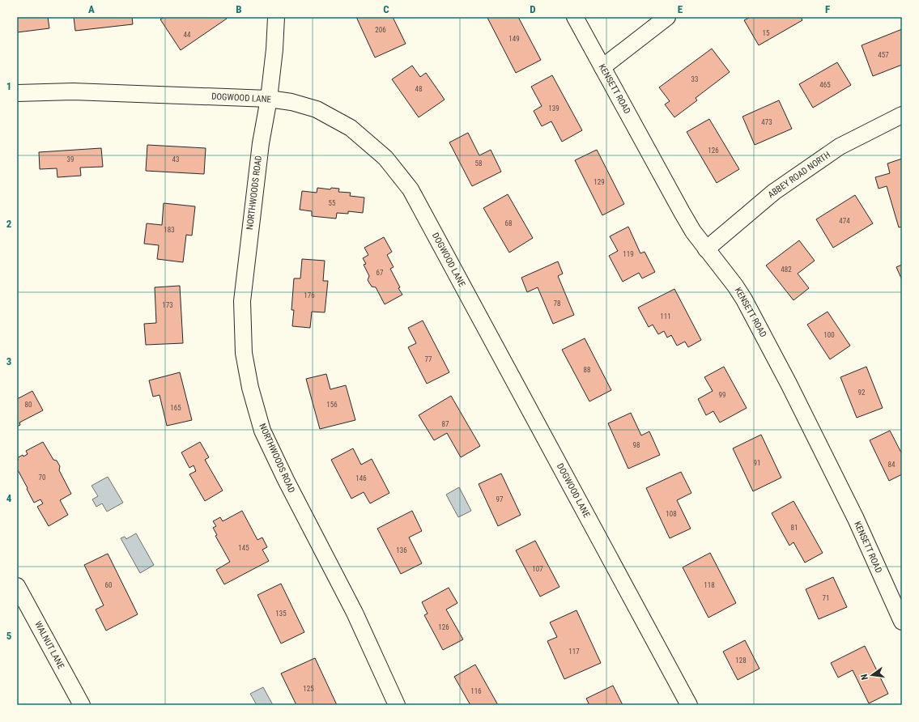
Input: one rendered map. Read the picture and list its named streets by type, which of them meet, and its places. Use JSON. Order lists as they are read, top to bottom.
{
  "streets": {
    "street": [
      "KENSETT ROAD",
      "DOGWOOD LANE",
      "ABBEY ROAD NORTH",
      "NORTHWOODS ROAD",
      "WALNUT LANE"
    ]
  },
  "crossings": [
    ["KENSETT ROAD", "ABBEY ROAD NORTH"],
    ["DOGWOOD LANE", "NORTHWOODS ROAD"]
  ],
  "house_numbers": [
    "206",
    "15",
    "44",
    "149",
    "457",
    "33",
    "465",
    "48",
    "139",
    "473",
    "126",
    "39",
    "43",
    "58",
    "129",
    "55",
    "474",
    "68",
    "183",
    "119",
    "482",
    "67",
    "176",
    "78",
    "173",
    "111",
    "100",
    "77",
    "88",
    "92",
    "99",
    "80",
    "156",
    "165",
    "87",
    "98",
    "91",
    "84",
    "70",
    "146",
    "97",
    "108",
    "81",
    "145",
    "136",
    "107",
    "60",
    "118",
    "71",
    "135",
    "126",
    "117",
    "128",
    "125",
    "116"
  ],
  "north": "left",
  "grid": {
    "columns": [
      "A",
      "B",
      "C",
      "D",
      "E",
      "F"
    ],
    "rows": [
      "1",
      "2",
      "3",
      "4",
      "5"
    ]
  }
}
